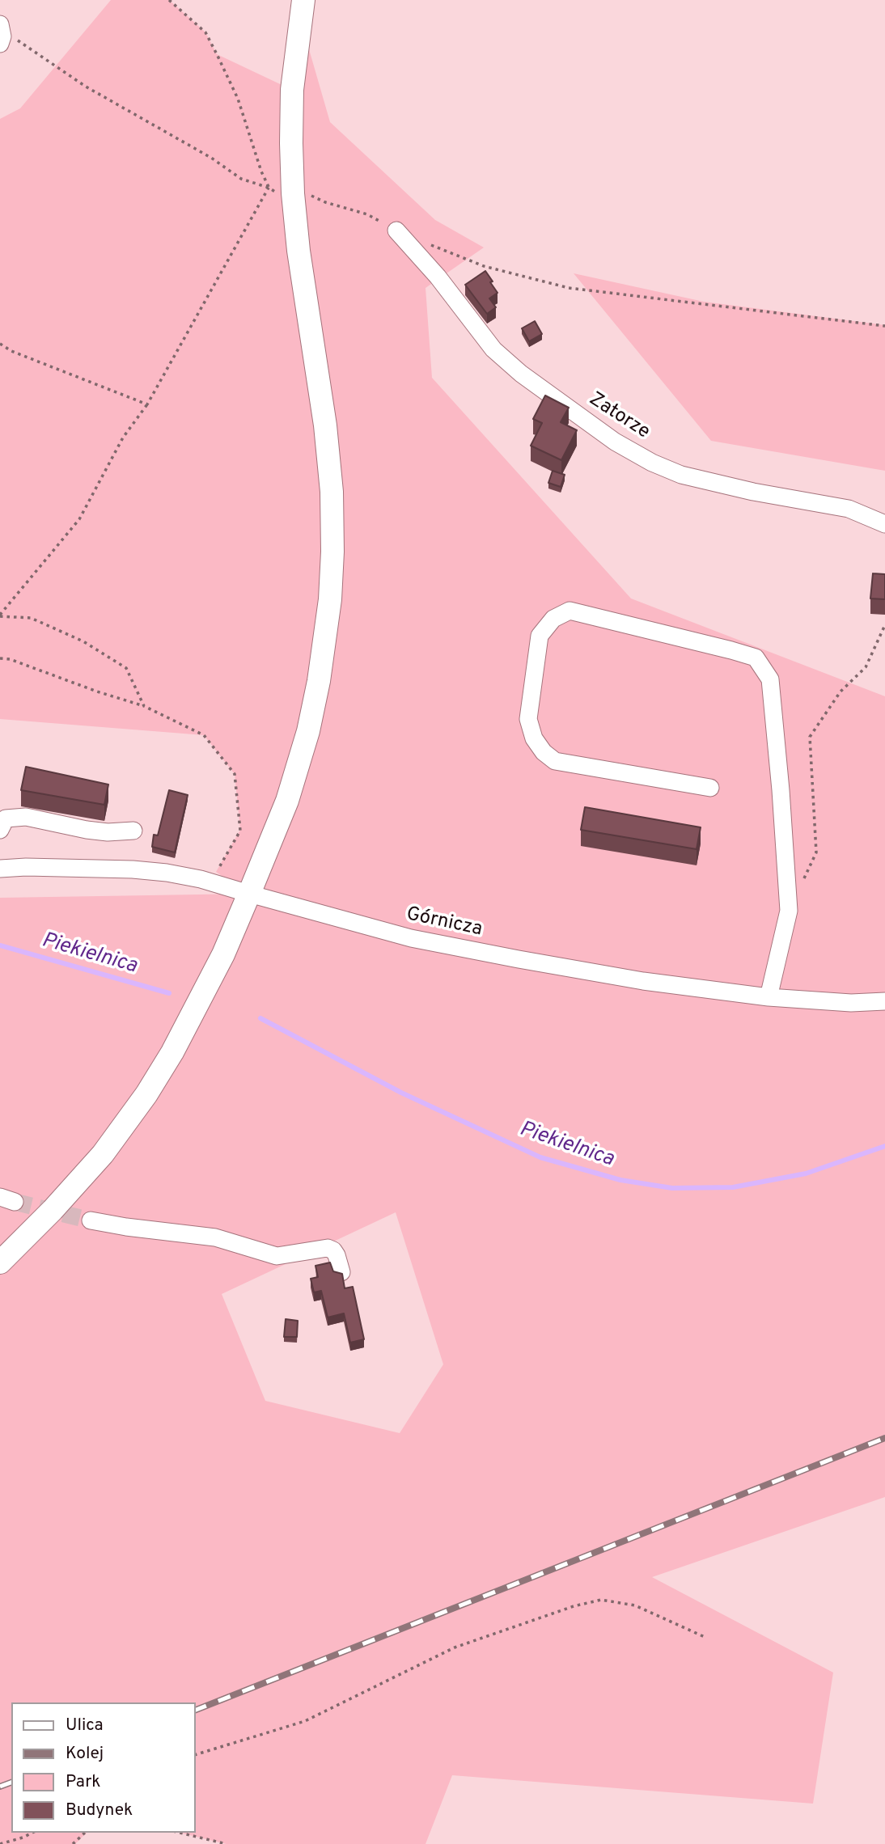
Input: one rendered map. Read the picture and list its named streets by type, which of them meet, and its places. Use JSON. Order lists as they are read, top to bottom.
{
  "streets": {
    "street": ["Zatorze", "Górnicza"]
  },
  "water": ["Piekielnica"],
  "legend": [
    "Ulica",
    "Kolej",
    "Park",
    "Budynek"
  ]
}
